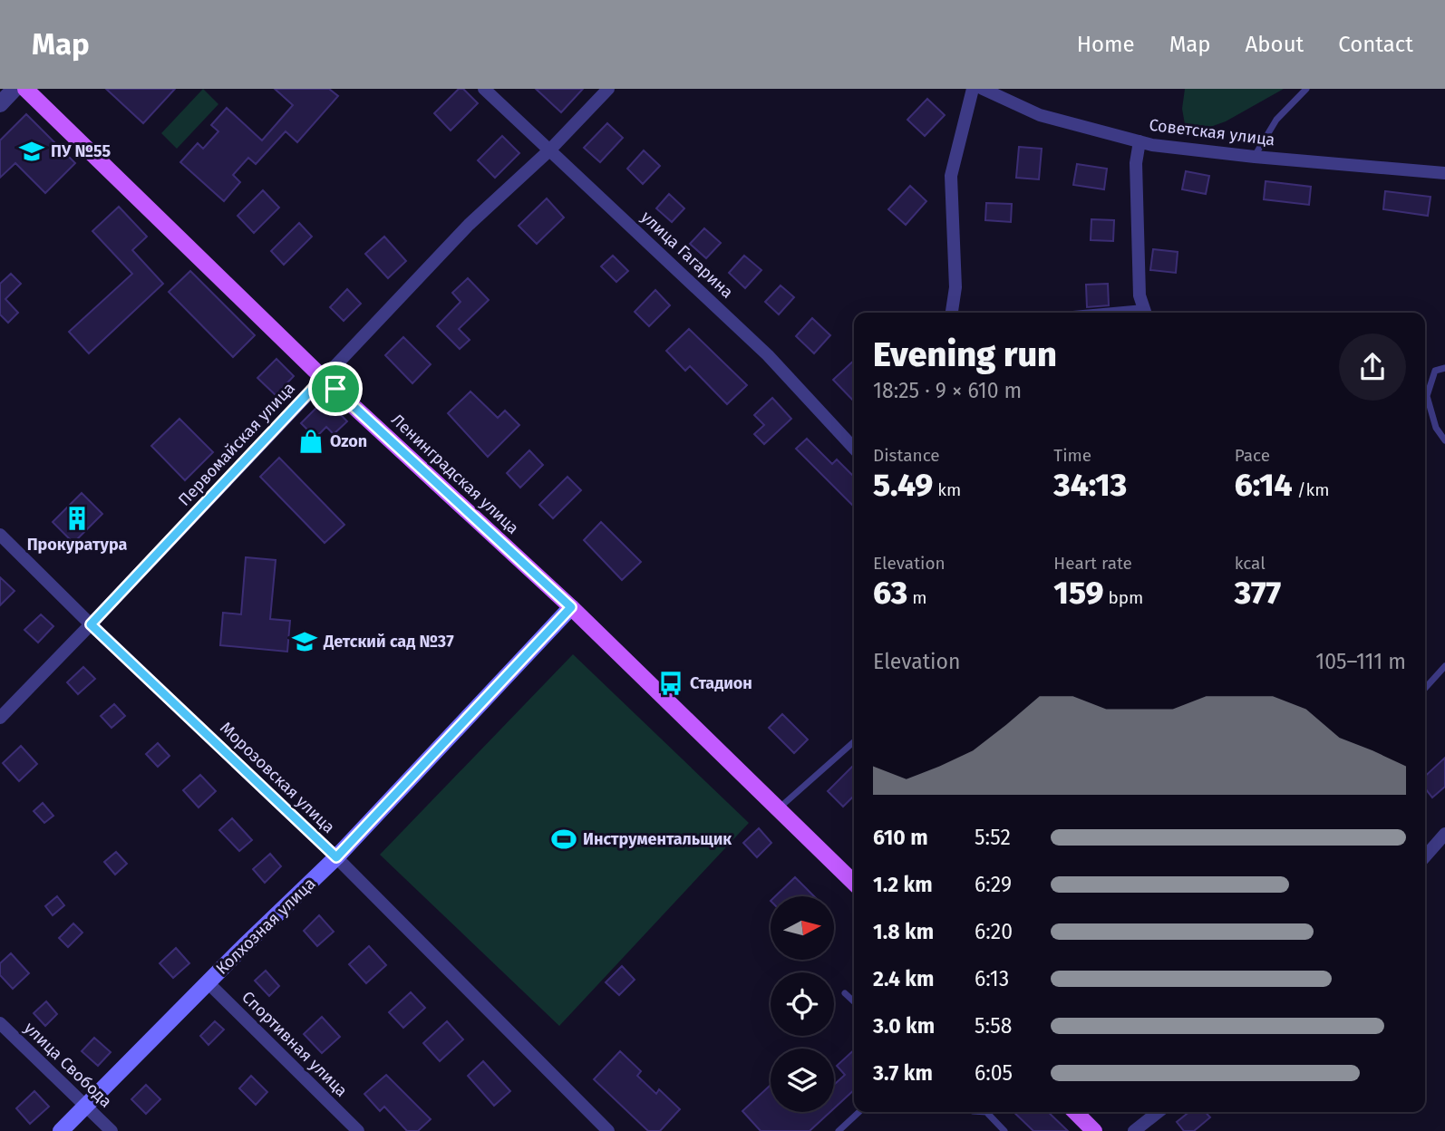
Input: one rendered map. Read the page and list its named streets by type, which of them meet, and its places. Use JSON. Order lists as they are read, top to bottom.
{
  "streets": {
    "main road": ["Ленинградская улица", "Колхозная улица"],
    "street": [
      "Советская улица",
      "улица Гагарина",
      "Первомайская улица",
      "Морозовская улица",
      "Спортивная улица",
      "улица Свобода"
    ]
  },
  "crossings": [
    ["улица Гагарина", "Первомайская улица"],
    ["Первомайская улица", "Ленинградская улица"],
    ["Первомайская улица", "Морозовская улица"],
    ["Ленинградская улица", "Колхозная улица"],
    ["Морозовская улица", "Колхозная улица"],
    ["Колхозная улица", "Спортивная улица"],
    ["Колхозная улица", "улица Свобода"]
  ],
  "places": {
    "school or university": ["ПУ №55", "Детский сад №37"],
    "shop": ["Ozon"],
    "building": ["Прокуратура"],
    "bus stop": ["Стадион"],
    "sports": ["Инструментальщик"]
  },
  "north": "right",
  "page": {
    "header": "Map",
    "nav": [
      "Home",
      "Map",
      "About",
      "Contact"
    ],
    "heading": ["Evening run", "18:25 · 9 × 610 m"],
    "stats": [
      ["Distance", "5.49 km"],
      ["Time", "34:13"],
      ["Pace", "6:14 /km"],
      ["Elevation", "63 m"],
      ["Heart rate", "159 bpm"],
      ["kcal", "377"]
    ],
    "chart": ["Elevation", "105–111 m"],
    "list": [
      {
        "name": "610 m",
        "note": "5:52"
      },
      {
        "name": "1.2 km",
        "note": "6:29"
      },
      {
        "name": "1.8 km",
        "note": "6:20"
      },
      {
        "name": "2.4 km",
        "note": "6:13"
      },
      {
        "name": "3.0 km",
        "note": "5:58"
      },
      {
        "name": "3.7 km",
        "note": "6:05"
      }
    ]
  }
}
